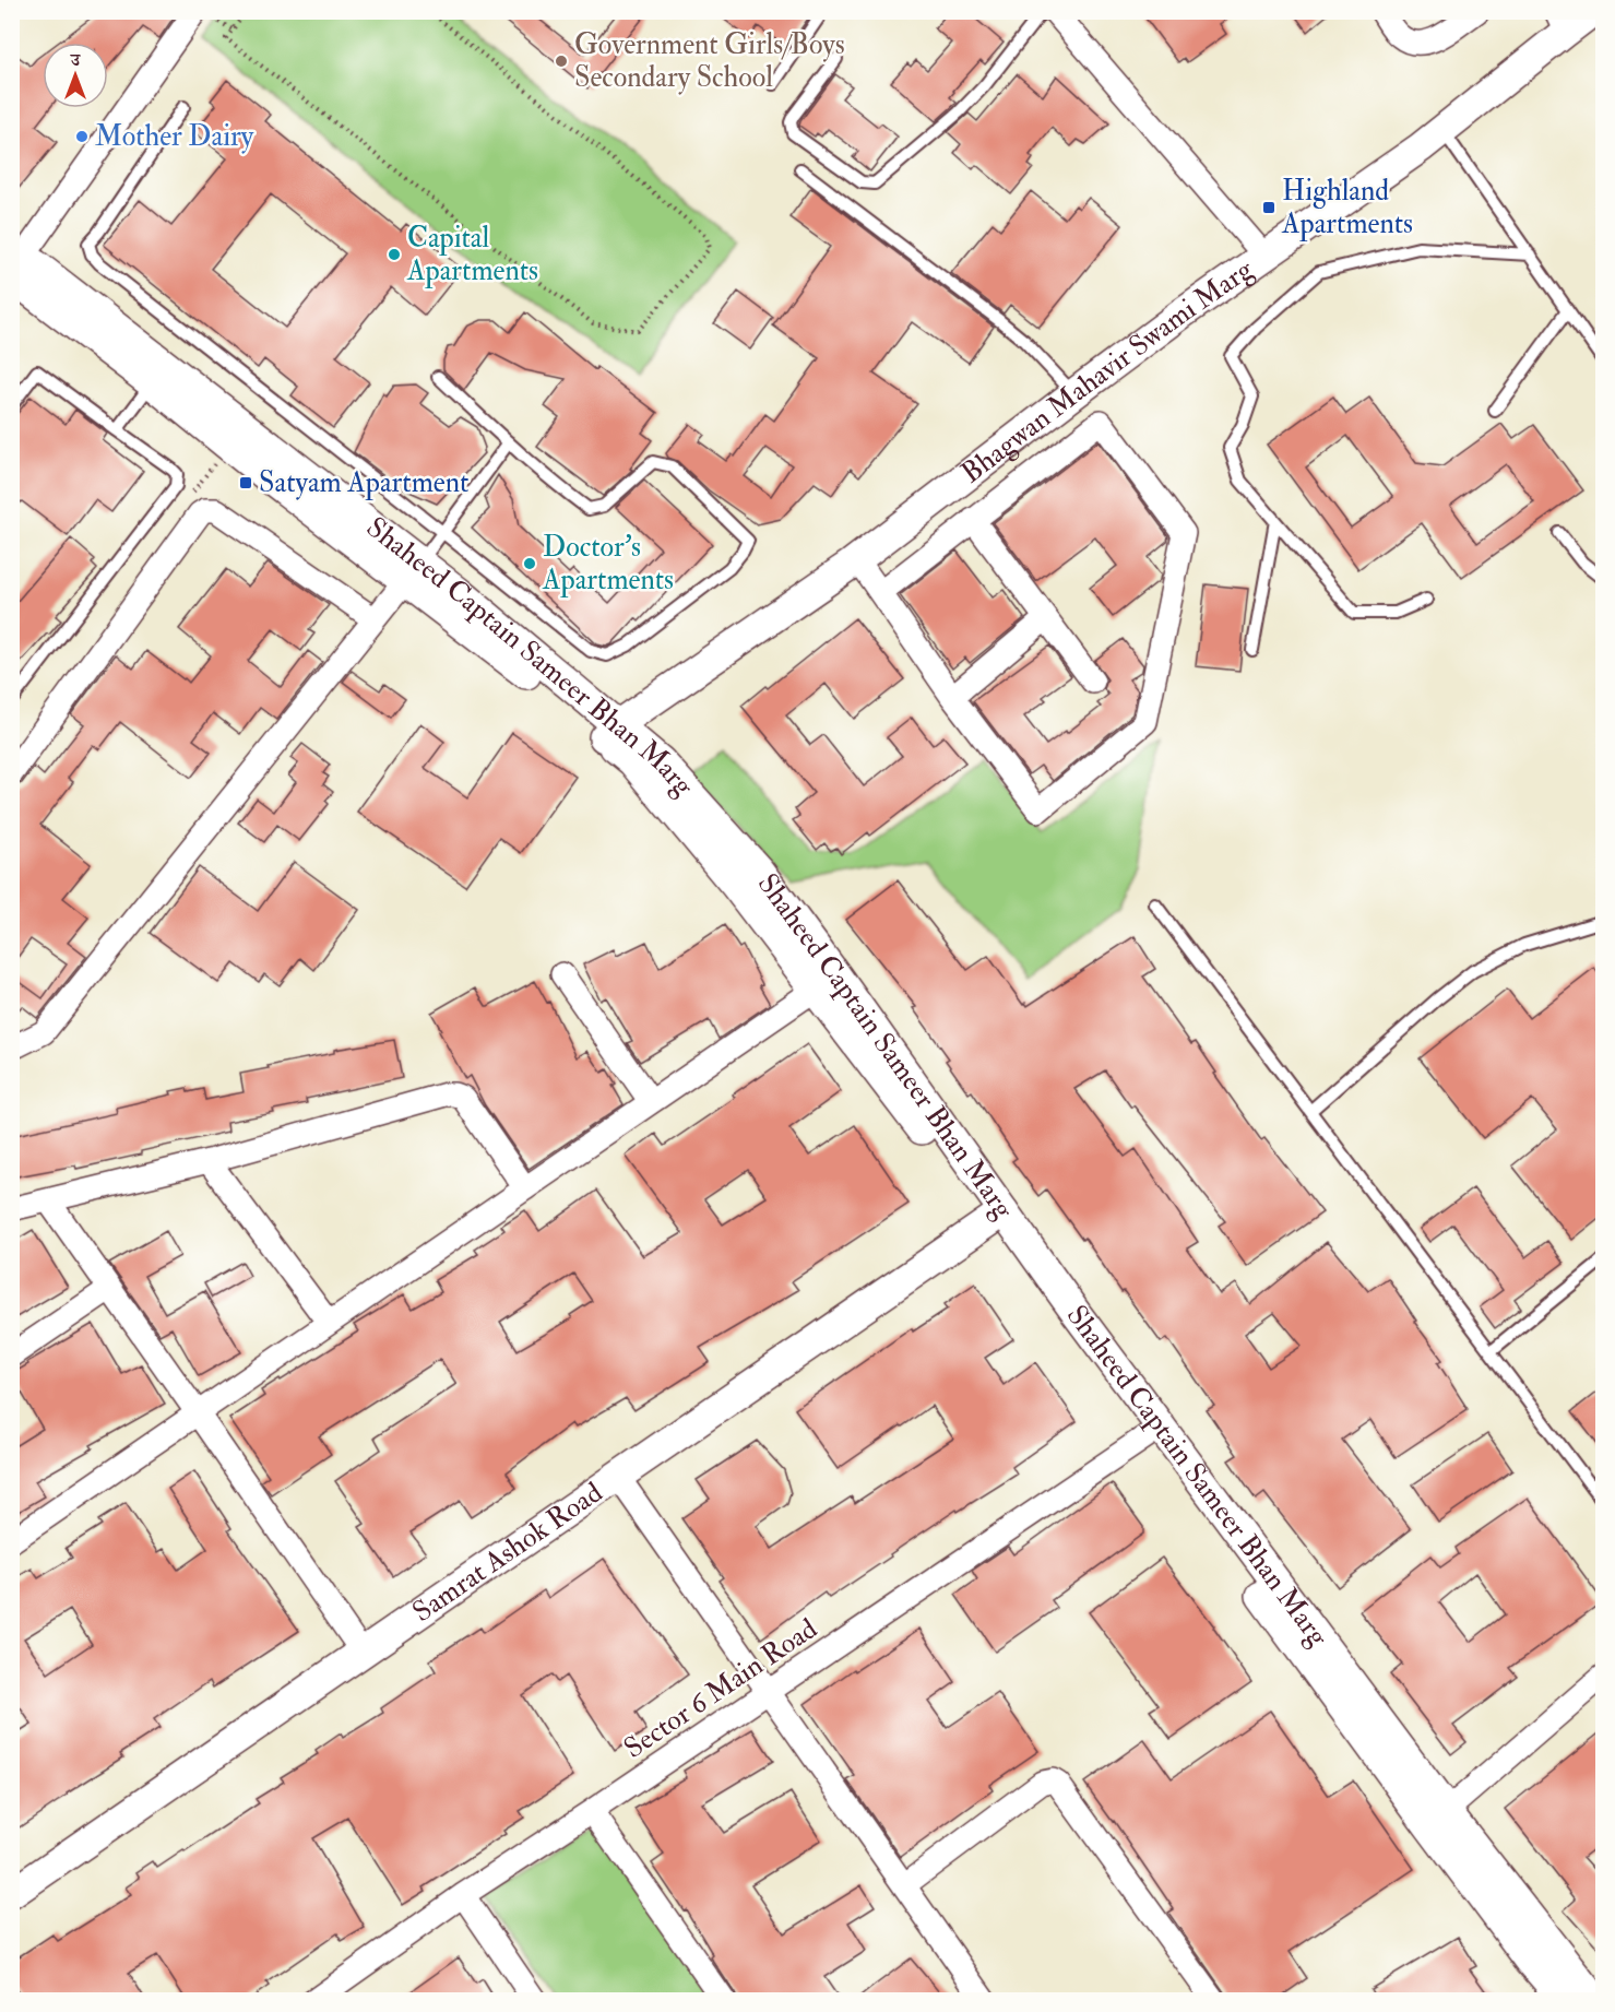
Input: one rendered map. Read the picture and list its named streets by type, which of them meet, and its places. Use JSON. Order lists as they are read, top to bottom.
{
  "streets": {
    "street": [
      "Bhagwan Mahavir Swami Marg",
      "Shaheed Captain Sameer Bhan Marg",
      "Samrat Ashok Road",
      "Sector 6 Main Road"
    ]
  },
  "crossings": [
    ["Bhagwan Mahavir Swami Marg", "Shaheed Captain Sameer Bhan Marg"],
    ["Shaheed Captain Sameer Bhan Marg", "Samrat Ashok Road"],
    ["Shaheed Captain Sameer Bhan Marg", "Sector 6 Main Road"]
  ],
  "places": {
    "other": [
      "Government Girls/Boys Secondary School",
      "Mother Dairy",
      "Capital Apartments",
      "Doctor's Apartments"
    ],
    "transit": ["Highland Apartments", "Satyam Apartment"]
  },
  "north": "top"
}
